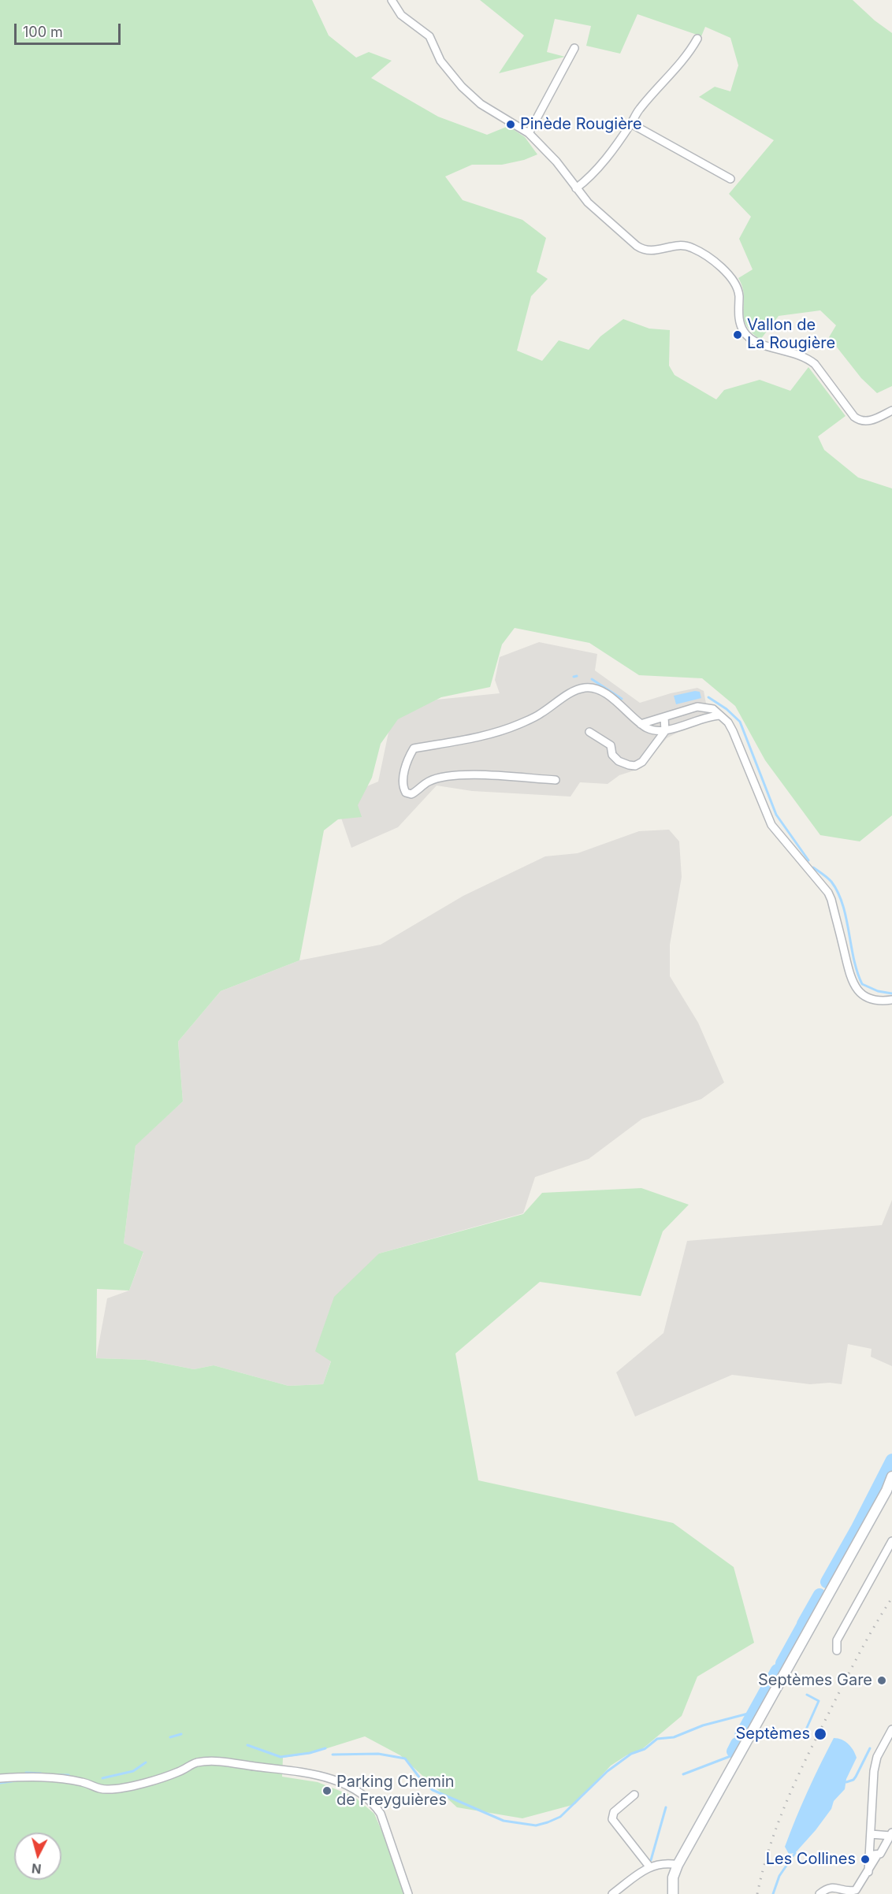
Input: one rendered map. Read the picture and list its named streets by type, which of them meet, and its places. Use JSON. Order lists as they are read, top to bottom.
{
  "places": [
    "Pinède Rougière",
    "Vallon de La Rougière",
    "Septèmes Gare",
    "Septèmes",
    "Parking Chemin de Freyguières",
    "Les Collines"
  ],
  "scale_bar": "100 m",
  "north": "bottom"
}
